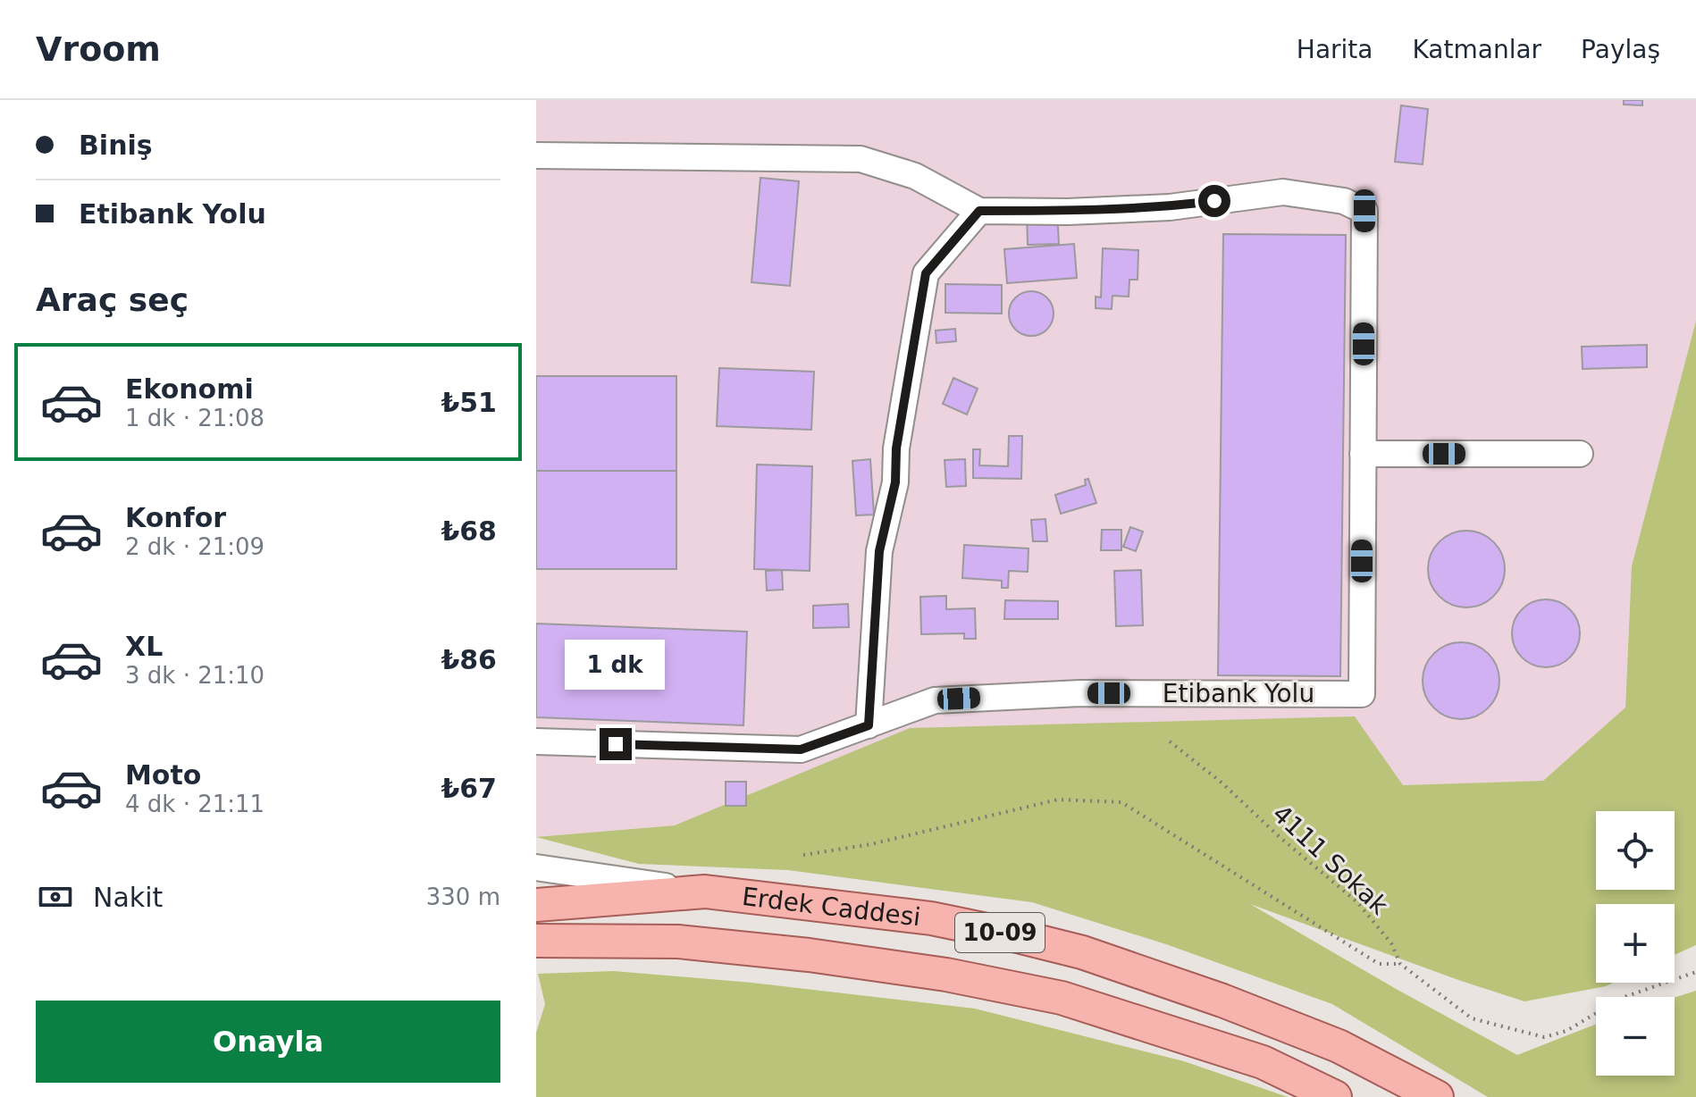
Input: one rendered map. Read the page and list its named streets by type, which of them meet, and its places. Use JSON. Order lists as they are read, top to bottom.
{
  "streets": {
    "main road": ["Erdek Caddesi", "10-09"],
    "lane": ["Etibank Yolu"],
    "path": ["4111 Sokak"]
  },
  "page": {
    "header": "Vroom",
    "nav": ["Harita", "Katmanlar", "Paylaş"],
    "banner": ["Biniş", "Etibank Yolu"],
    "heading": "Araç seç",
    "list": [
      {
        "name": "Ekonomi",
        "note": "1 dk · 21:08",
        "value": "₺51"
      },
      {
        "name": "Konfor",
        "note": "2 dk · 21:09",
        "value": "₺68"
      },
      {
        "name": "XL",
        "note": "3 dk · 21:10",
        "value": "₺86"
      },
      {
        "name": "Moto",
        "note": "4 dk · 21:11",
        "value": "₺67"
      }
    ],
    "bubble": "1 dk",
    "map_buttons": ["+", "−"],
    "pay": ["Nakit", "330 m"],
    "buttons": "Onayla"
  }
}
